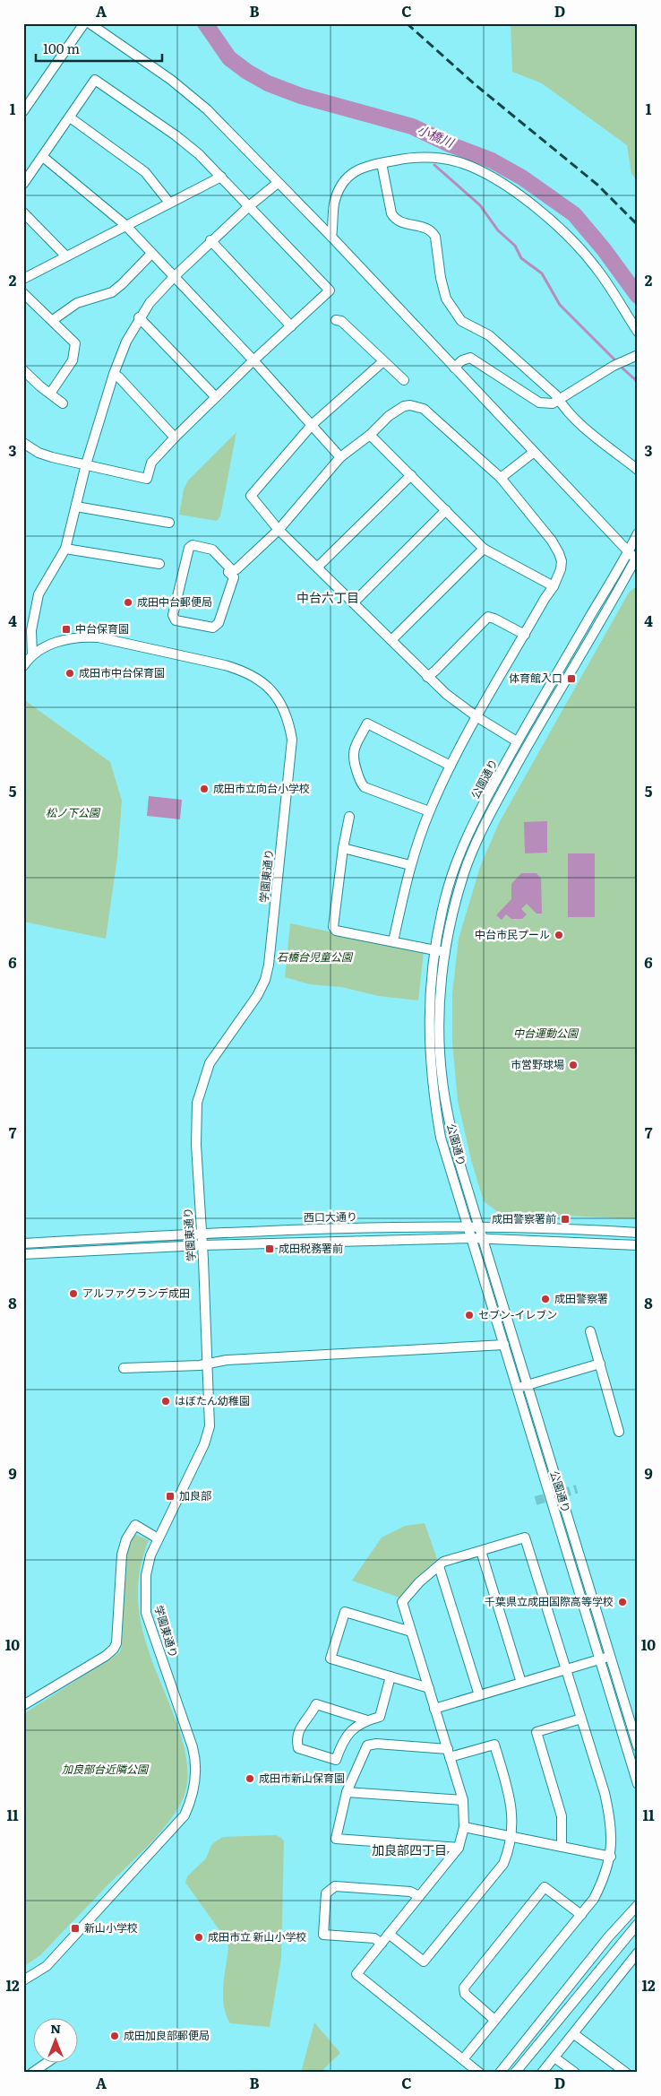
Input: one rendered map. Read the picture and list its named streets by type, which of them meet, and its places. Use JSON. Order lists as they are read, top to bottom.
{
  "streets": {
    "street": ["公園通り", "学園東通り", "西口大通り"]
  },
  "crossings": [
    ["公園通り", "西口大通り"],
    ["学園東通り", "西口大通り"]
  ],
  "districts": ["中台六丁目", "加良部四丁目"],
  "water": ["小橋川"],
  "parks": [
    "松ノ下公園",
    "石橋台児童公園",
    "中台運動公園",
    "加良部台近隣公園"
  ],
  "places": {
    "other": [
      "成田中台郵便局",
      "成田市中台保育園",
      "成田市立向台小学校",
      "中台市民プール",
      "市営野球場",
      "アルファグランデ成田",
      "成田警察署",
      "セブン-イレブン",
      "はぼたん幼稚園",
      "千葉県立成田国際高等学校",
      "成田市新山保育園",
      "成田市立 新山小学校",
      "成田加良部郵便局"
    ],
    "transit": [
      "中台保育園",
      "体育館入口",
      "成田警察署前",
      "成田税務署前",
      "加良部",
      "新山小学校"
    ]
  },
  "scale_bar": "100 m",
  "north": "top",
  "grid": {
    "columns": [
      "A",
      "B",
      "C",
      "D"
    ],
    "rows": [
      "1",
      "2",
      "3",
      "4",
      "5",
      "6",
      "7",
      "8",
      "9",
      "10",
      "11",
      "12"
    ]
  }
}
